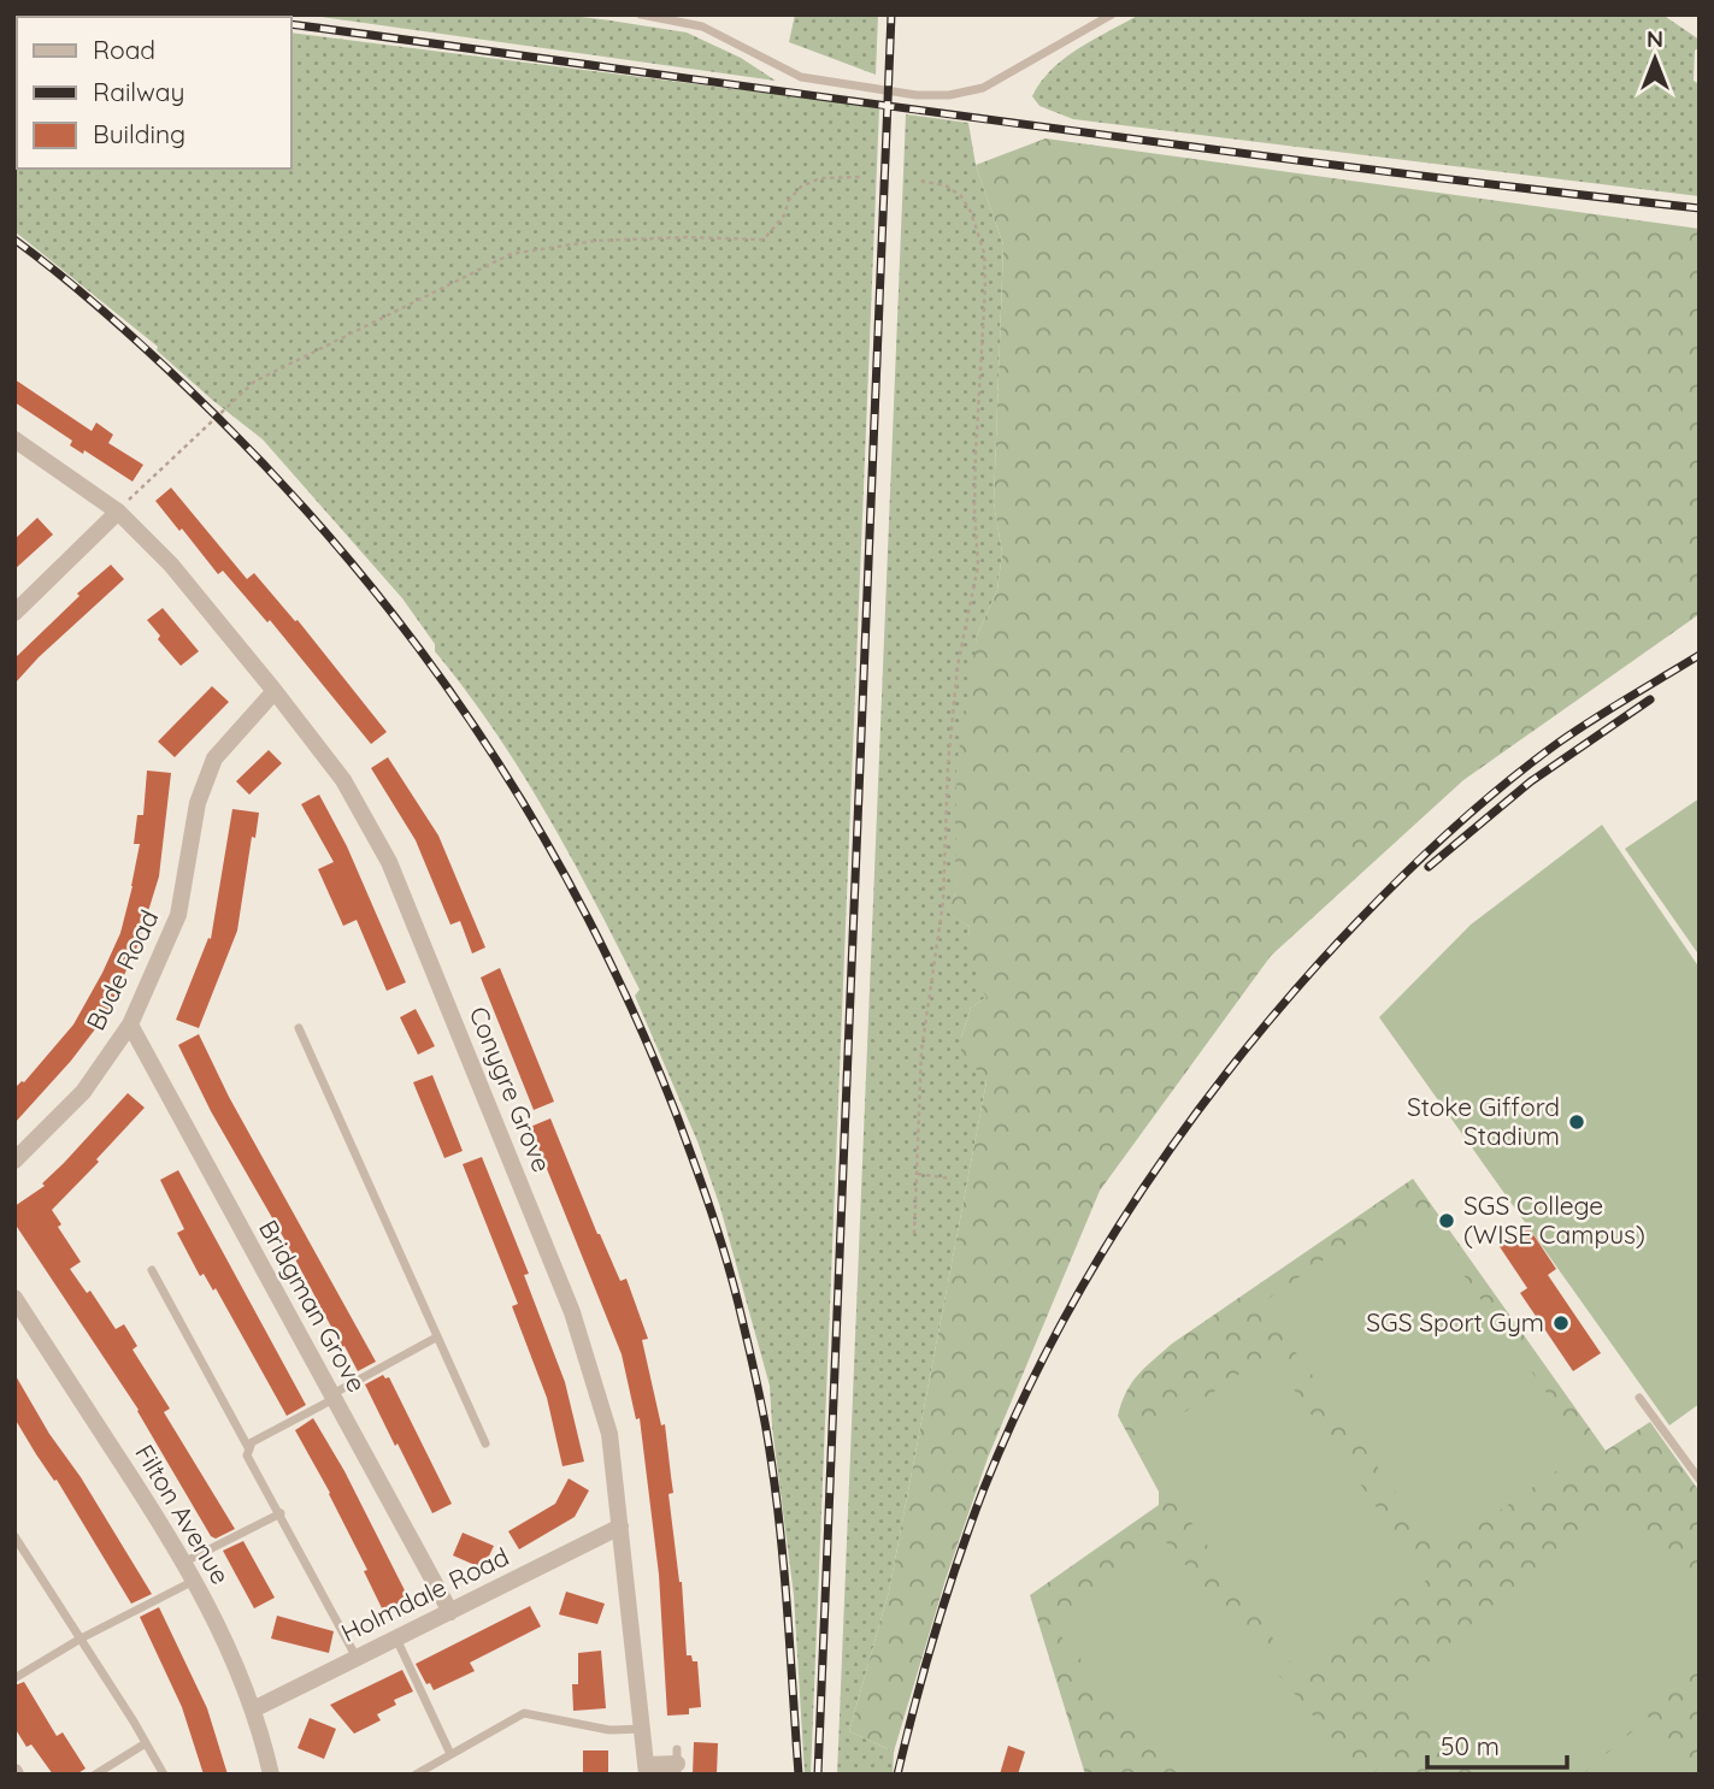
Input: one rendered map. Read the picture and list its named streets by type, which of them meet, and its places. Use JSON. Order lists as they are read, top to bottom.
{
  "streets": {
    "street": [
      "Bude Road",
      "Conygre Grove",
      "Bridgman Grove",
      "Filton Avenue",
      "Holmdale Road"
    ]
  },
  "crossings": [
    ["Bude Road", "Conygre Grove"],
    ["Bude Road", "Bridgman Grove"],
    ["Conygre Grove", "Holmdale Road"],
    ["Bridgman Grove", "Holmdale Road"],
    ["Filton Avenue", "Holmdale Road"]
  ],
  "places": ["Stoke Gifford Stadium", "SGS College (WISE Campus)", "SGS Sport Gym"],
  "legend": ["Road", "Railway", "Building"],
  "scale_bar": "50 m",
  "north": "top"
}
